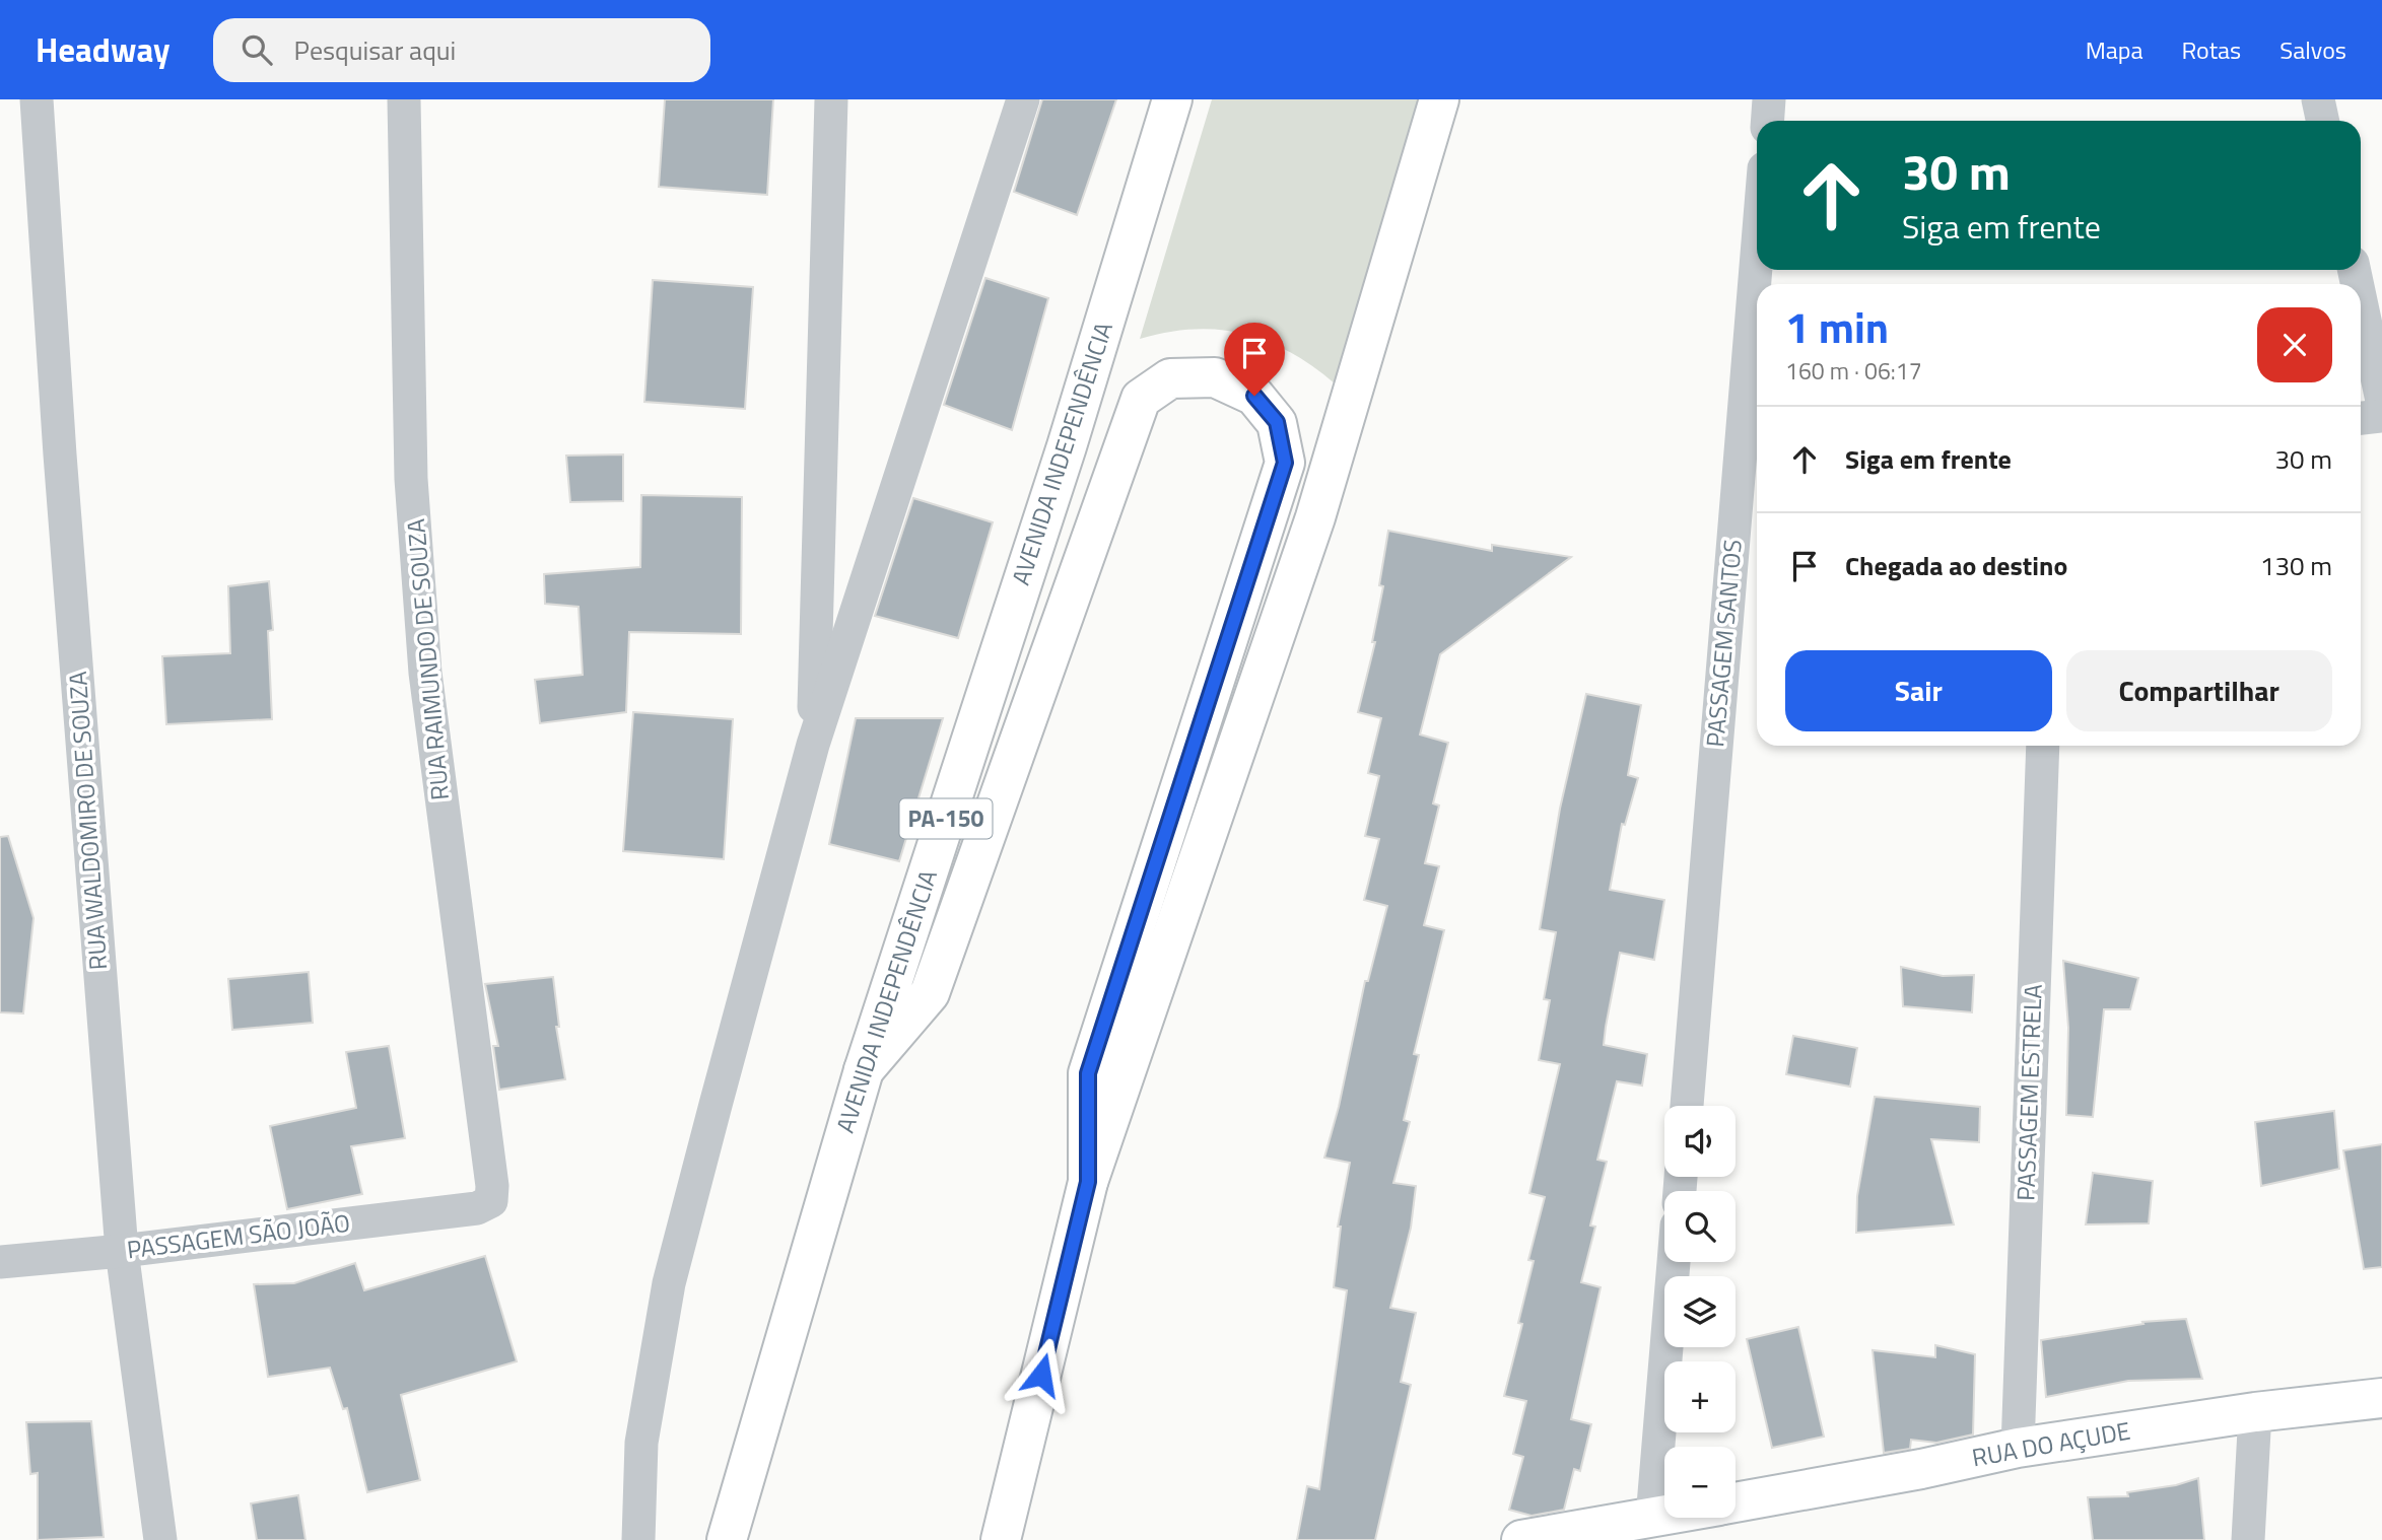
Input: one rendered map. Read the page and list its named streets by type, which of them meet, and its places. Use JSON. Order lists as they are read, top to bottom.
{
  "streets": {
    "main road": ["AVENIDA INDEPENDÊNCIA", "PA-150", "RUA DO AÇUDE"],
    "street": [
      "PASSAGEM SANTOS",
      "RUA RAIMUNDO DE SOUZA",
      "RUA WALDOMIRO DE SOUZA",
      "PASSAGEM ESTRELA",
      "PASSAGEM SÃO JOÃO"
    ]
  },
  "crossings": [
    ["RUA RAIMUNDO DE SOUZA", "PASSAGEM SÃO JOÃO"],
    ["RUA WALDOMIRO DE SOUZA", "PASSAGEM SÃO JOÃO"],
    ["PASSAGEM ESTRELA", "RUA DO AÇUDE"]
  ],
  "page": {
    "header": "Headway",
    "search": "Pesquisar aqui",
    "nav": ["Mapa", "Rotas", "Salvos"],
    "turn": ["30 m", "Siga em frente"],
    "heading": ["1 min", "160 m · 06:17"],
    "list": [
      {
        "name": "Siga em frente",
        "value": "30 m"
      },
      {
        "name": "Chegada ao destino",
        "value": "130 m"
      }
    ],
    "buttons": ["Sair", "Compartilhar"],
    "map_buttons": ["+", "−"]
  }
}
